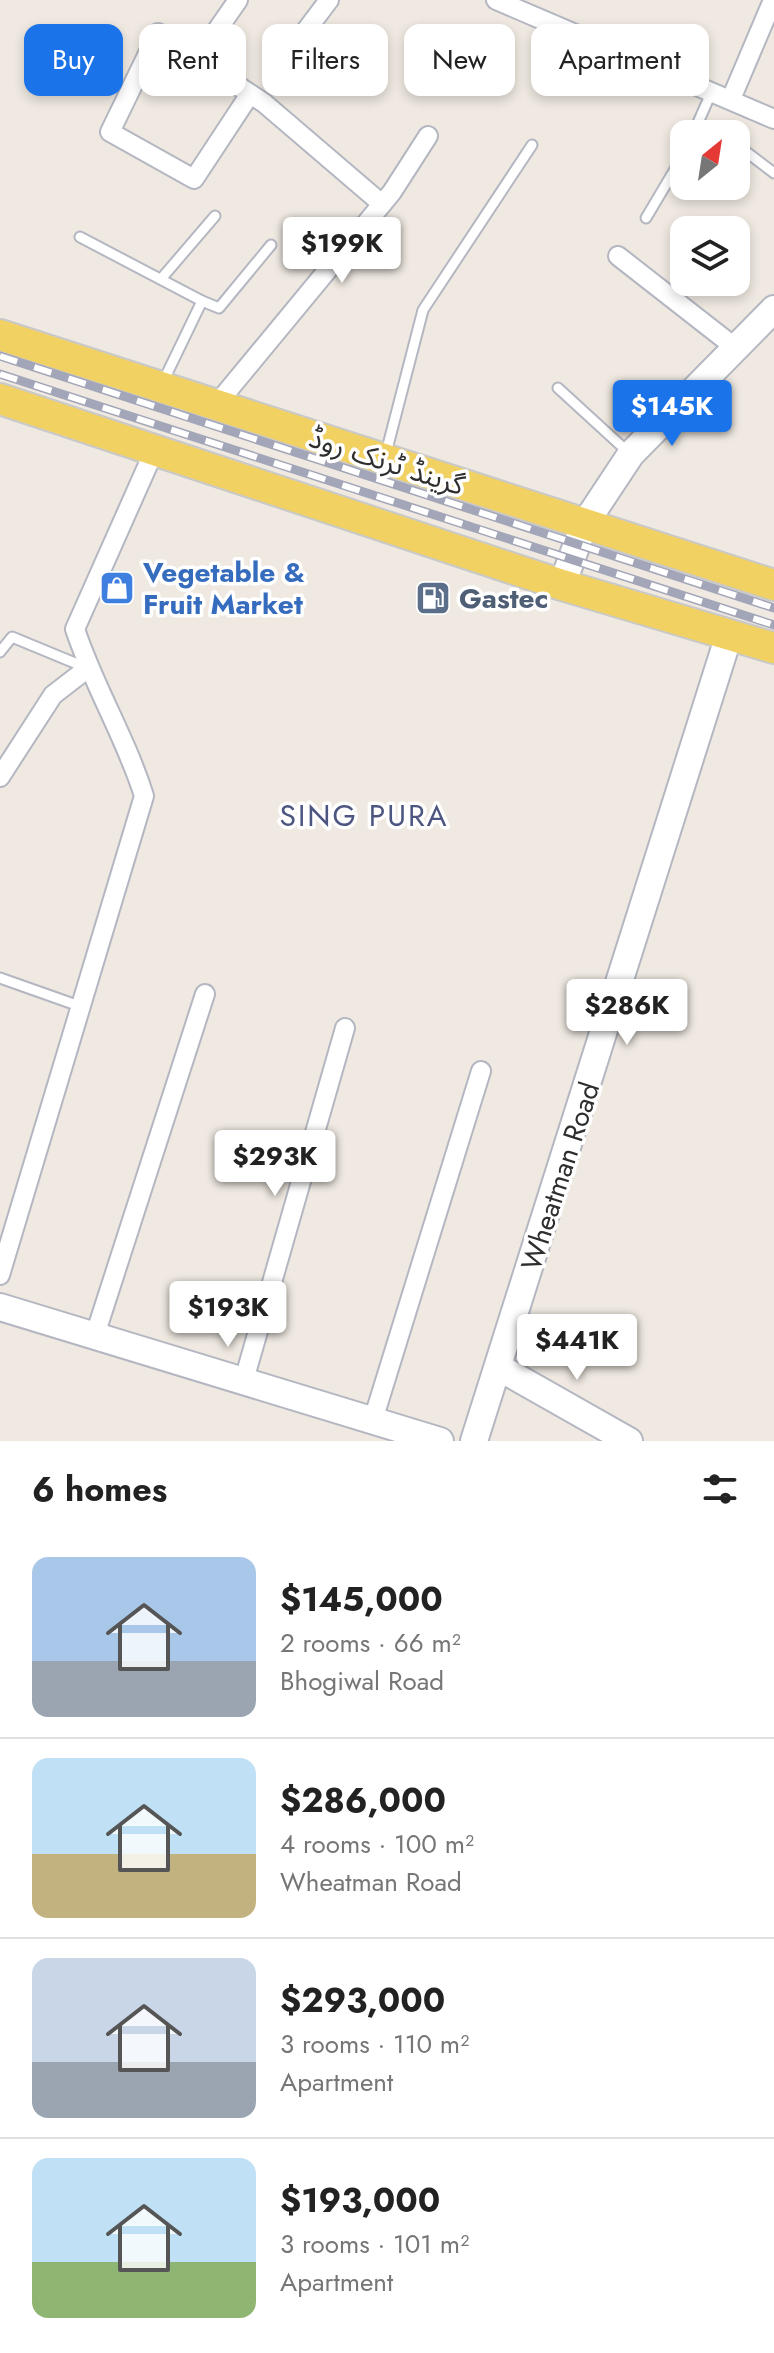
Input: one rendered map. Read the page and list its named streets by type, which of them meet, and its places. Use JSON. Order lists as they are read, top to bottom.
{
  "streets": {
    "main road": ["گرینڈ ٹرنک روڈ", "Wheatman Road"]
  },
  "districts": ["SING PURA"],
  "places": {
    "shop": ["Vegetable & Fruit Market"],
    "fuel station": ["Gastec"]
  },
  "north": "top right",
  "page": {
    "chip": [
      "Buy",
      "Rent",
      "Filters",
      "New",
      "Apartment"
    ],
    "price": [
      "$199K",
      "$145K",
      "$286K",
      "$293K",
      "$193K",
      "$441K"
    ],
    "heading": "6 homes",
    "list": [
      {
        "name": "$145,000",
        "note": "2 rooms · 66 m² · Bhogiwal Road"
      },
      {
        "name": "$286,000",
        "note": "4 rooms · 100 m² · Wheatman Road"
      },
      {
        "name": "$293,000",
        "note": "3 rooms · 110 m² · Apartment"
      },
      {
        "name": "$193,000",
        "note": "3 rooms · 101 m² · Apartment"
      }
    ]
  }
}
